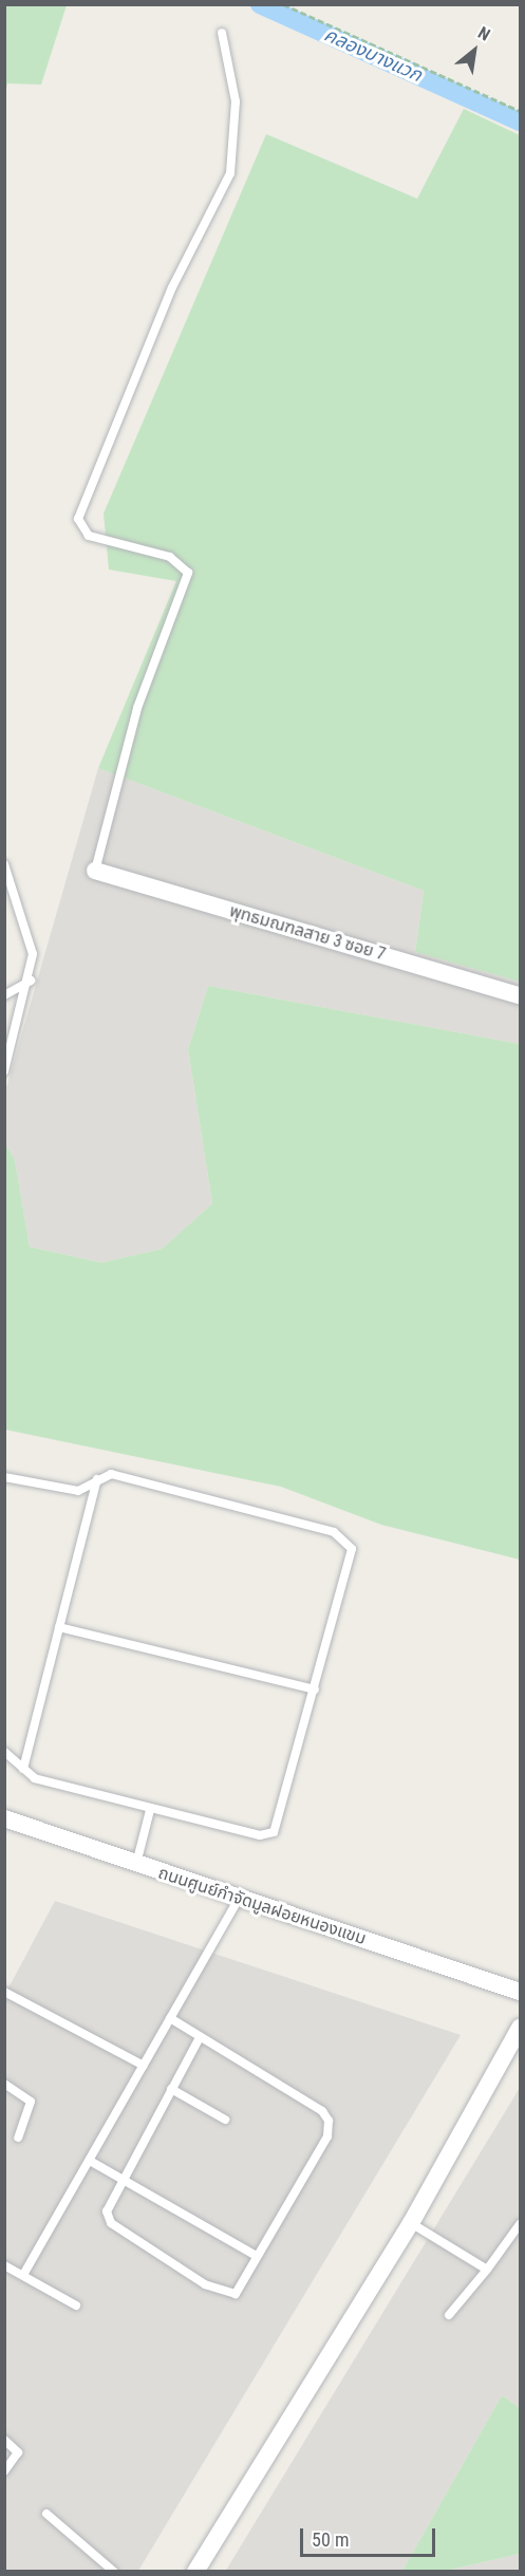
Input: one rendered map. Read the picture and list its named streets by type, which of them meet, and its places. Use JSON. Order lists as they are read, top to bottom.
{
  "streets": {
    "street": ["พุทธมณฑลสาย 3 ซอย 7", "ถนนศูนย์กำจัดมูลฝอยหนองแขม"]
  },
  "water": ["คลองบางแวก"],
  "scale_bar": "50 m",
  "north": "top right"
}
